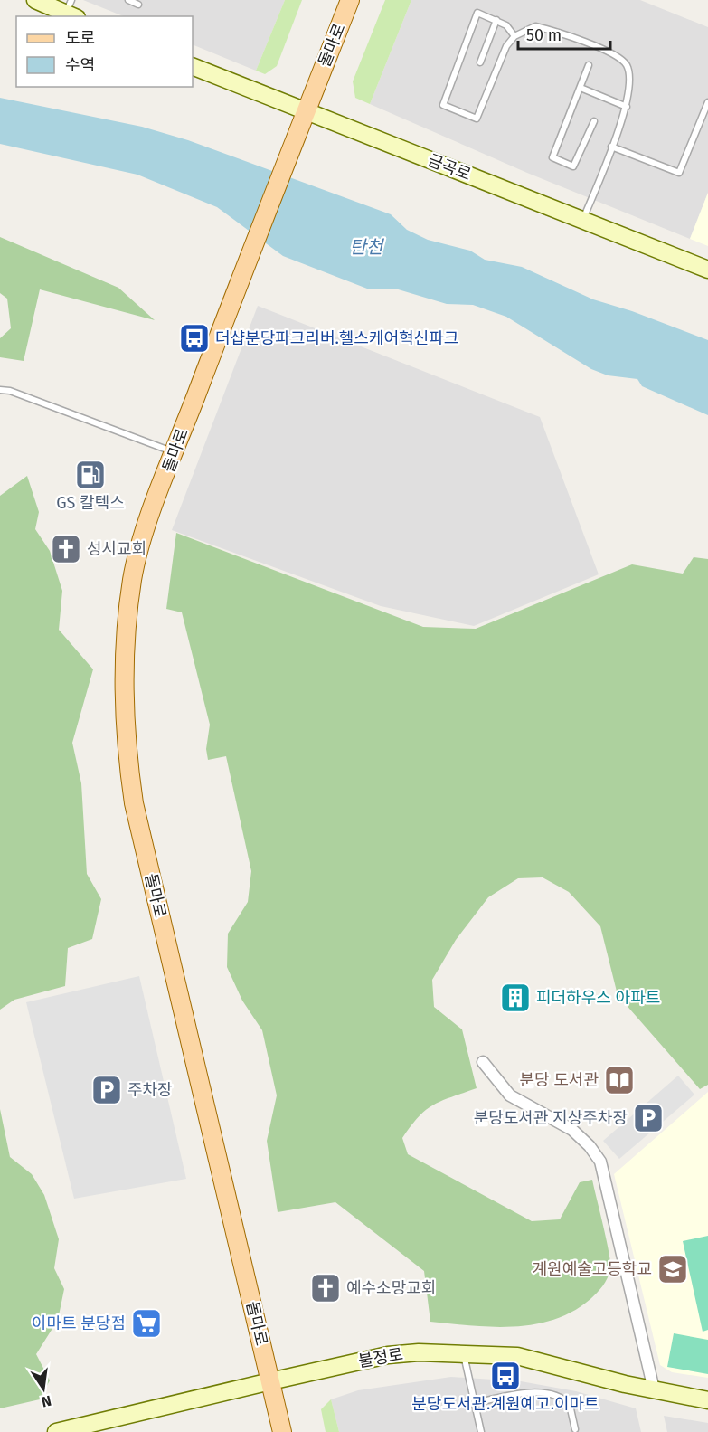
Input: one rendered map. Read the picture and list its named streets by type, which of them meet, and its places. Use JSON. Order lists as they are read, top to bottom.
{
  "streets": {
    "main road": ["돌마로", "금곡로", "불정로"]
  },
  "crossings": [
    ["돌마로", "금곡로"],
    ["돌마로", "불정로"]
  ],
  "water": ["탄천"],
  "places": {
    "bus stop": ["더샵분당파크리버.헬스케어혁신파크", "분당도서관.계원예고.이마트"],
    "fuel station": ["GS 칼텍스"],
    "church": ["성시교회", "예수소망교회"],
    "building": ["피더하우스 아파트"],
    "library": ["분당 도서관"],
    "parking": ["주차장", "분당도서관 지상주차장"],
    "school or university": ["계원예술고등학교"],
    "supermarket": ["이마트 분당점"]
  },
  "legend": ["도로", "수역"],
  "scale_bar": "50 m",
  "north": "bottom"
}
